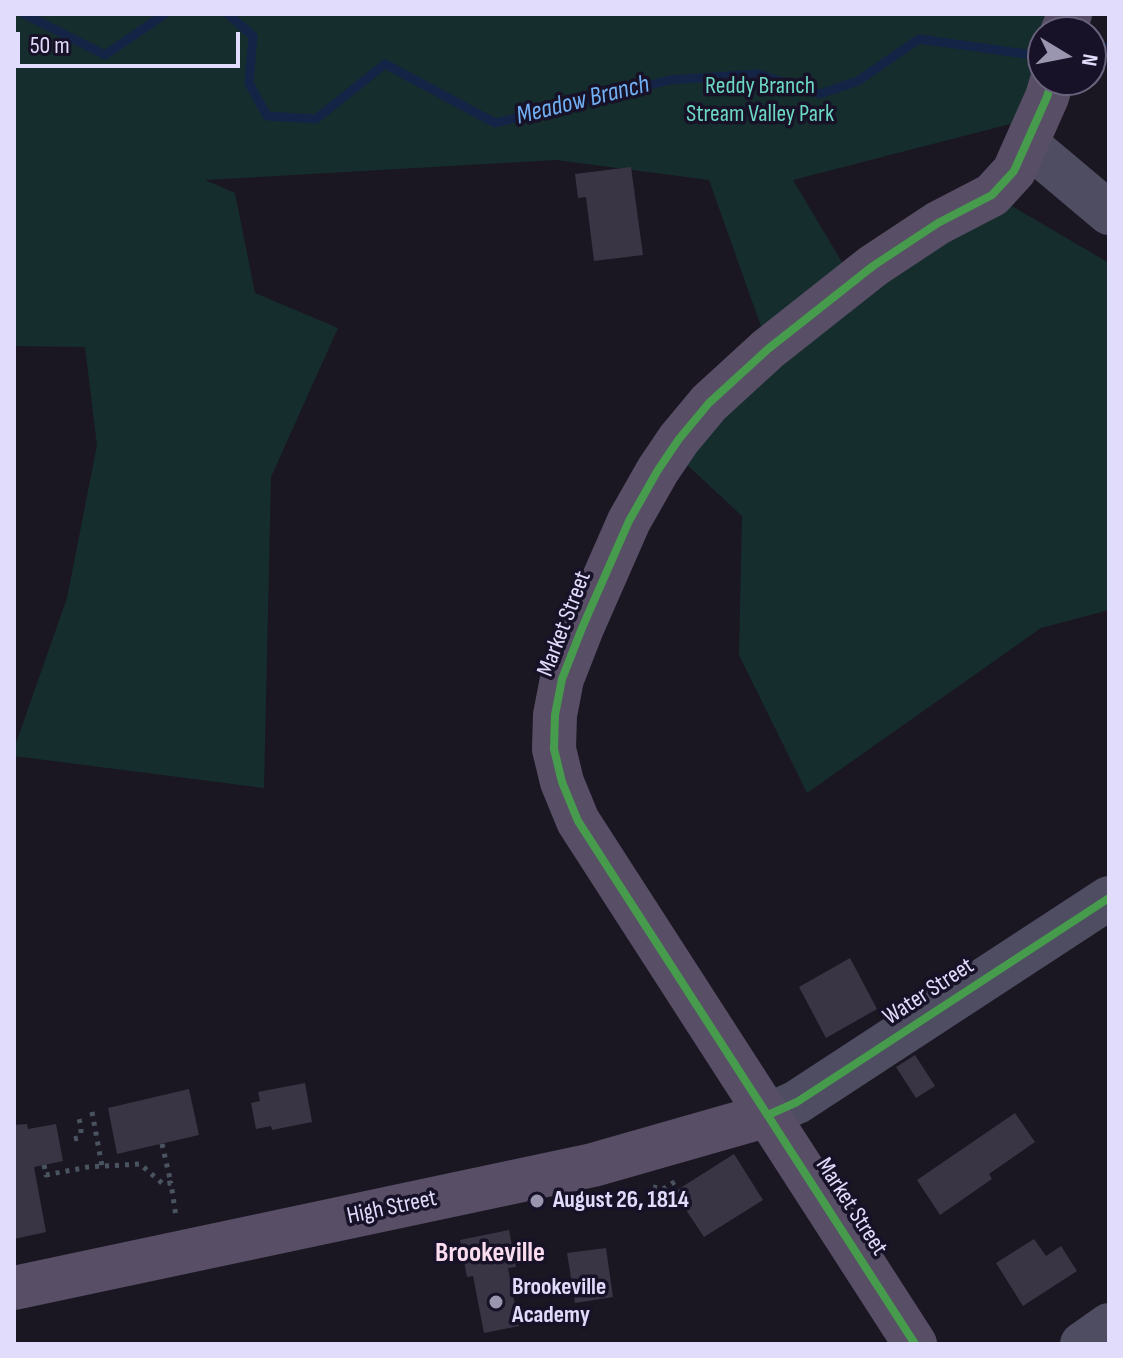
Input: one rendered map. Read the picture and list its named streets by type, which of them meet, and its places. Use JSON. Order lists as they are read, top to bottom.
{
  "streets": {
    "main road": ["Market Street", "High Street"],
    "street": ["Water Street"]
  },
  "crossings": [
    ["Market Street", "Water Street"],
    ["Market Street", "High Street"],
    ["Water Street", "High Street"]
  ],
  "districts": ["Brookeville"],
  "water": ["Meadow Branch"],
  "parks": ["Reddy Branch Stream Valley Park"],
  "places": ["August 26, 1814", "Brookeville Academy"],
  "scale_bar": "50 m",
  "north": "right"
}
